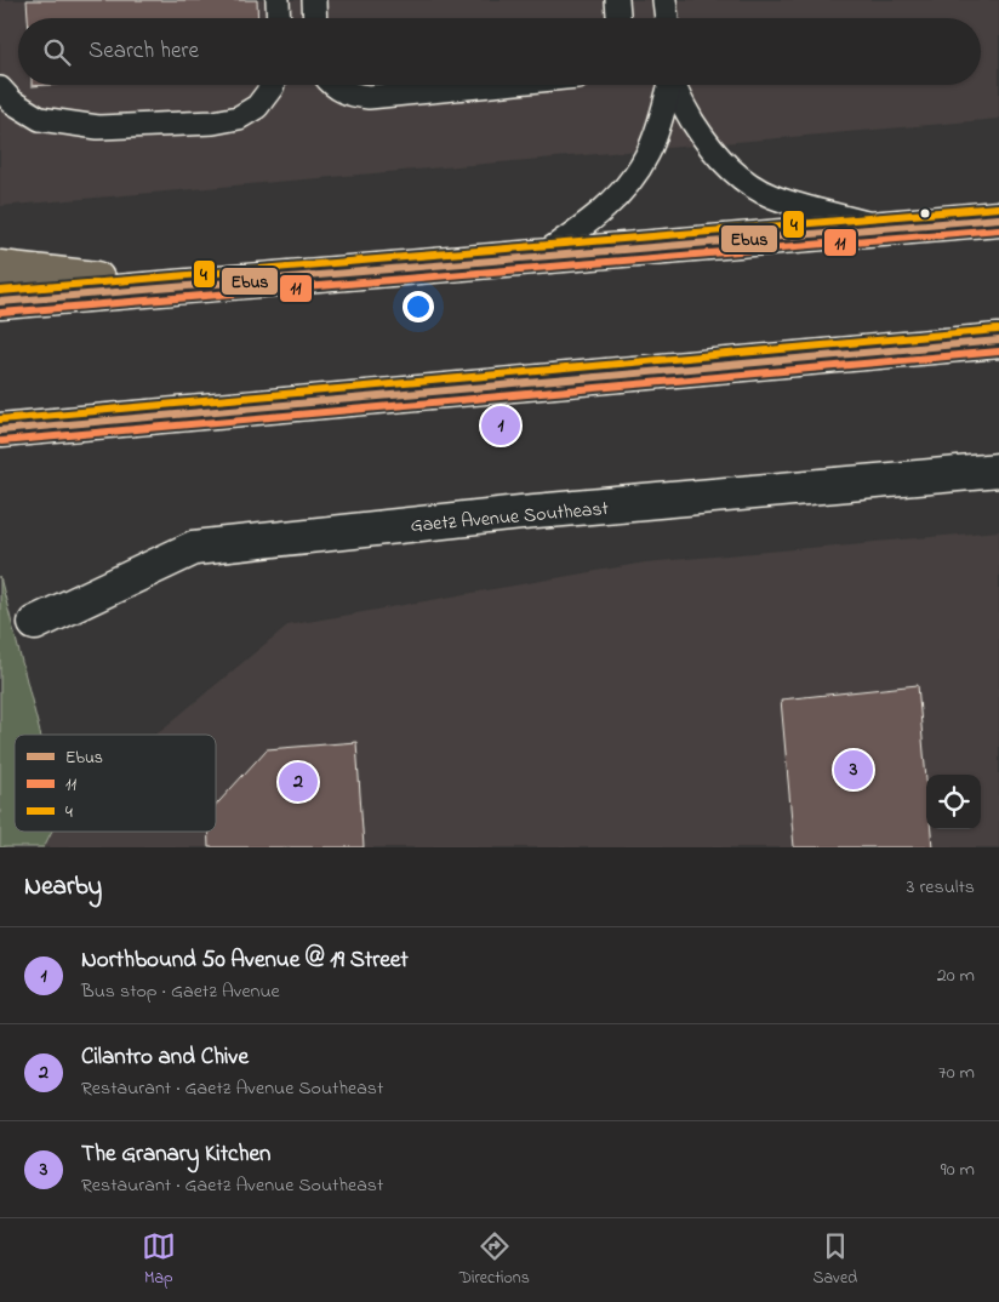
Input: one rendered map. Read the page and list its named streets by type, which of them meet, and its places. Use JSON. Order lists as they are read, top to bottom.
{
  "streets": {
    "street": ["Gaetz Avenue Southeast"]
  },
  "lines": ["transit line 4", "transit line Ebus", "transit line 11"],
  "legend": ["Ebus", "11", "4"],
  "page": {
    "search": "Search here",
    "pins": ["1", "3", "2"],
    "heading": ["Nearby", "3 results"],
    "list": [
      {
        "mark": "1",
        "name": "Northbound 50 Avenue @ 19 Street",
        "note": "Bus stop · Gaetz Avenue",
        "value": "20 m"
      },
      {
        "mark": "2",
        "name": "Cilantro and Chive",
        "note": "Restaurant · Gaetz Avenue Southeast",
        "value": "70 m"
      },
      {
        "mark": "3",
        "name": "The Granary Kitchen",
        "note": "Restaurant · Gaetz Avenue Southeast",
        "value": "90 m"
      }
    ],
    "nav": ["Map", "Directions", "Saved"]
  }
}
